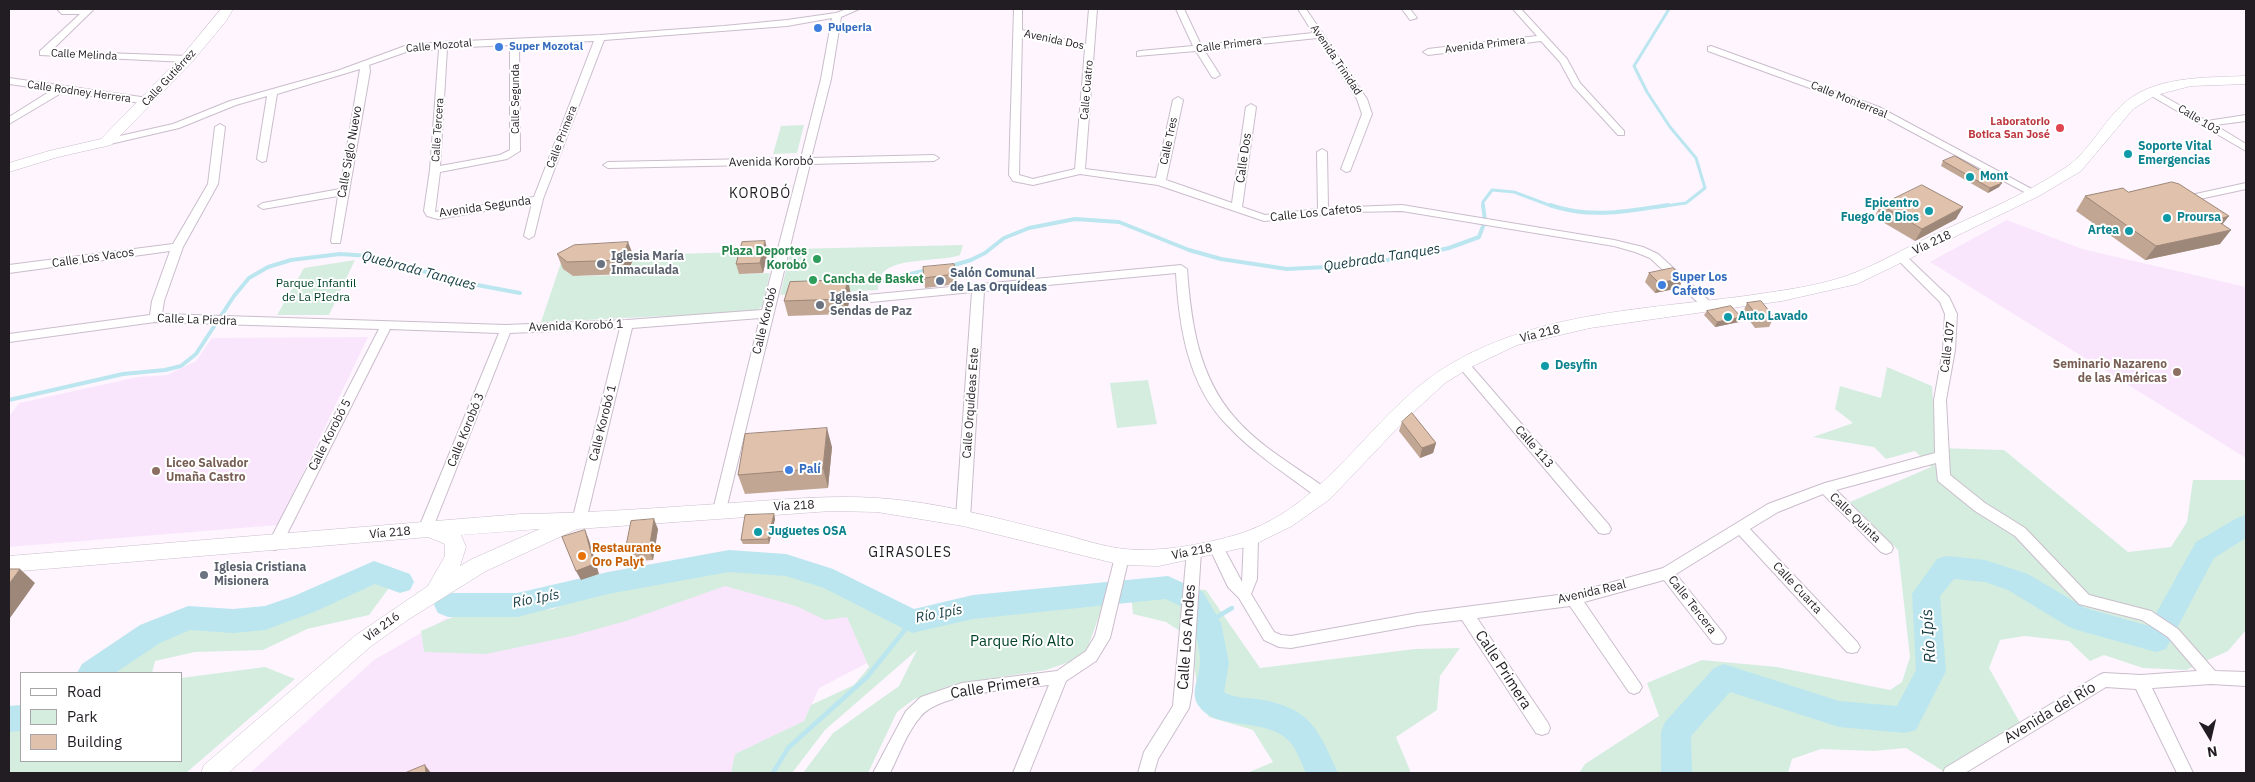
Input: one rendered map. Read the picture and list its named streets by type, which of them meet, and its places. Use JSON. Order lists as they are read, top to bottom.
{
  "streets": {
    "main road": [
      "Calle Mozotal",
      "Calle Gutiérrez",
      "Vía 218",
      "Vía 216"
    ],
    "street": [
      "Avenida Dos",
      "Calle Primera",
      "Avenida Primera",
      "Calle Melinda",
      "Avenida Trinidad",
      "Calle Cuatro",
      "Calle Rodney Herrera",
      "Calle Segunda",
      "Calle Monterreal",
      "Calle 103",
      "Calle Tercera",
      "Calle Tres",
      "Calle Siglo Nuevo",
      "Calle Dos",
      "Avenida Korobó",
      "Avenida Segunda",
      "Calle Los Cafetos",
      "Calle Los Vacos",
      "Calle La Piedra",
      "Calle Korobó",
      "Avenida Korobó 1",
      "Calle 107",
      "Calle Orquídeas Este",
      "Calle Korobó 1",
      "Calle Korobó 3",
      "Calle Korobó 5",
      "Calle 113",
      "Calle Quinta",
      "Calle Cuarta",
      "Avenida Real",
      "Calle Los Andes",
      "Avenida del Río"
    ]
  },
  "crossings": [
    ["Avenida Dos", "Calle Cuatro"],
    ["Avenida Dos", "Calle Los Cafetos"],
    ["Calle Primera", "Calle Mozotal"],
    ["Calle Primera", "Avenida Trinidad"],
    ["Calle Primera", "Avenida Segunda"],
    ["Calle Primera", "Avenida Real"],
    ["Calle Mozotal", "Calle Gutiérrez"],
    ["Calle Mozotal", "Calle Segunda"],
    ["Calle Mozotal", "Calle Tercera"],
    ["Calle Mozotal", "Calle Siglo Nuevo"],
    ["Calle Mozotal", "Calle Korobó"],
    ["Calle Melinda", "Calle Gutiérrez"],
    ["Calle Gutiérrez", "Calle Rodney Herrera"],
    ["Calle Cuatro", "Calle Los Cafetos"],
    ["Calle Segunda", "Calle Tercera"],
    ["Calle Monterreal", "Vía 218"],
    ["Calle 103", "Vía 218"],
    ["Calle Tercera", "Avenida Segunda"],
    ["Calle Tercera", "Avenida Real"],
    ["Calle Tres", "Calle Los Cafetos"],
    ["Calle Dos", "Calle Los Cafetos"],
    ["Avenida Korobó", "Calle Korobó"],
    ["Calle Los Cafetos", "Vía 218"],
    ["Vía 218", "Calle Korobó"],
    ["Vía 218", "Calle 107"],
    ["Vía 218", "Calle Orquídeas Este"],
    ["Vía 218", "Calle Korobó 1"],
    ["Vía 218", "Calle Korobó 3"],
    ["Vía 218", "Calle Korobó 5"],
    ["Vía 218", "Calle 113"],
    ["Vía 218", "Avenida Real"],
    ["Vía 218", "Vía 216"],
    ["Vía 218", "Calle Los Andes"],
    ["Calle La Piedra", "Avenida Korobó 1"],
    ["Calle La Piedra", "Calle Korobó 5"],
    ["Calle Korobó", "Avenida Korobó 1"],
    ["Avenida Korobó 1", "Calle Korobó 1"],
    ["Avenida Korobó 1", "Calle Korobó 3"],
    ["Avenida Korobó 1", "Calle Korobó 5"],
    ["Calle 107", "Avenida Real"],
    ["Calle 107", "Avenida del Río"],
    ["Calle Korobó 1", "Vía 216"],
    ["Calle Quinta", "Avenida Real"],
    ["Calle Cuarta", "Avenida Real"]
  ],
  "districts": ["KOROBÓ", "GIRASOLES"],
  "water": ["Quebrada Tanques", "Río Ipís"],
  "parks": ["Parque Infantil de La PIedra", "Parque Río Alto"],
  "places": [
    "Pulperia",
    "Super Mozotal",
    "Laboratorio Botica San José",
    "Soporte Vital Emergencias",
    "Mont",
    "Epicentro Fuego de Dios",
    "Proursa",
    "Artea",
    "Plaza Deportes Korobó",
    "Iglesia María Inmaculada",
    "Cancha de Basket",
    "Salón Comunal de Las Orquídeas",
    "Super Los Cafetos",
    "Iglesia Sendas de Paz",
    "Auto Lavado",
    "Desyfin",
    "Seminario Nazareno de las Américas",
    "Palí",
    "Liceo Salvador Umaña Castro",
    "Juguetes OSA",
    "Restaurante Oro Palyt",
    "Iglesia Cristiana Misionera"
  ],
  "legend": ["Road", "Park", "Building"],
  "north": "bottom"
}
